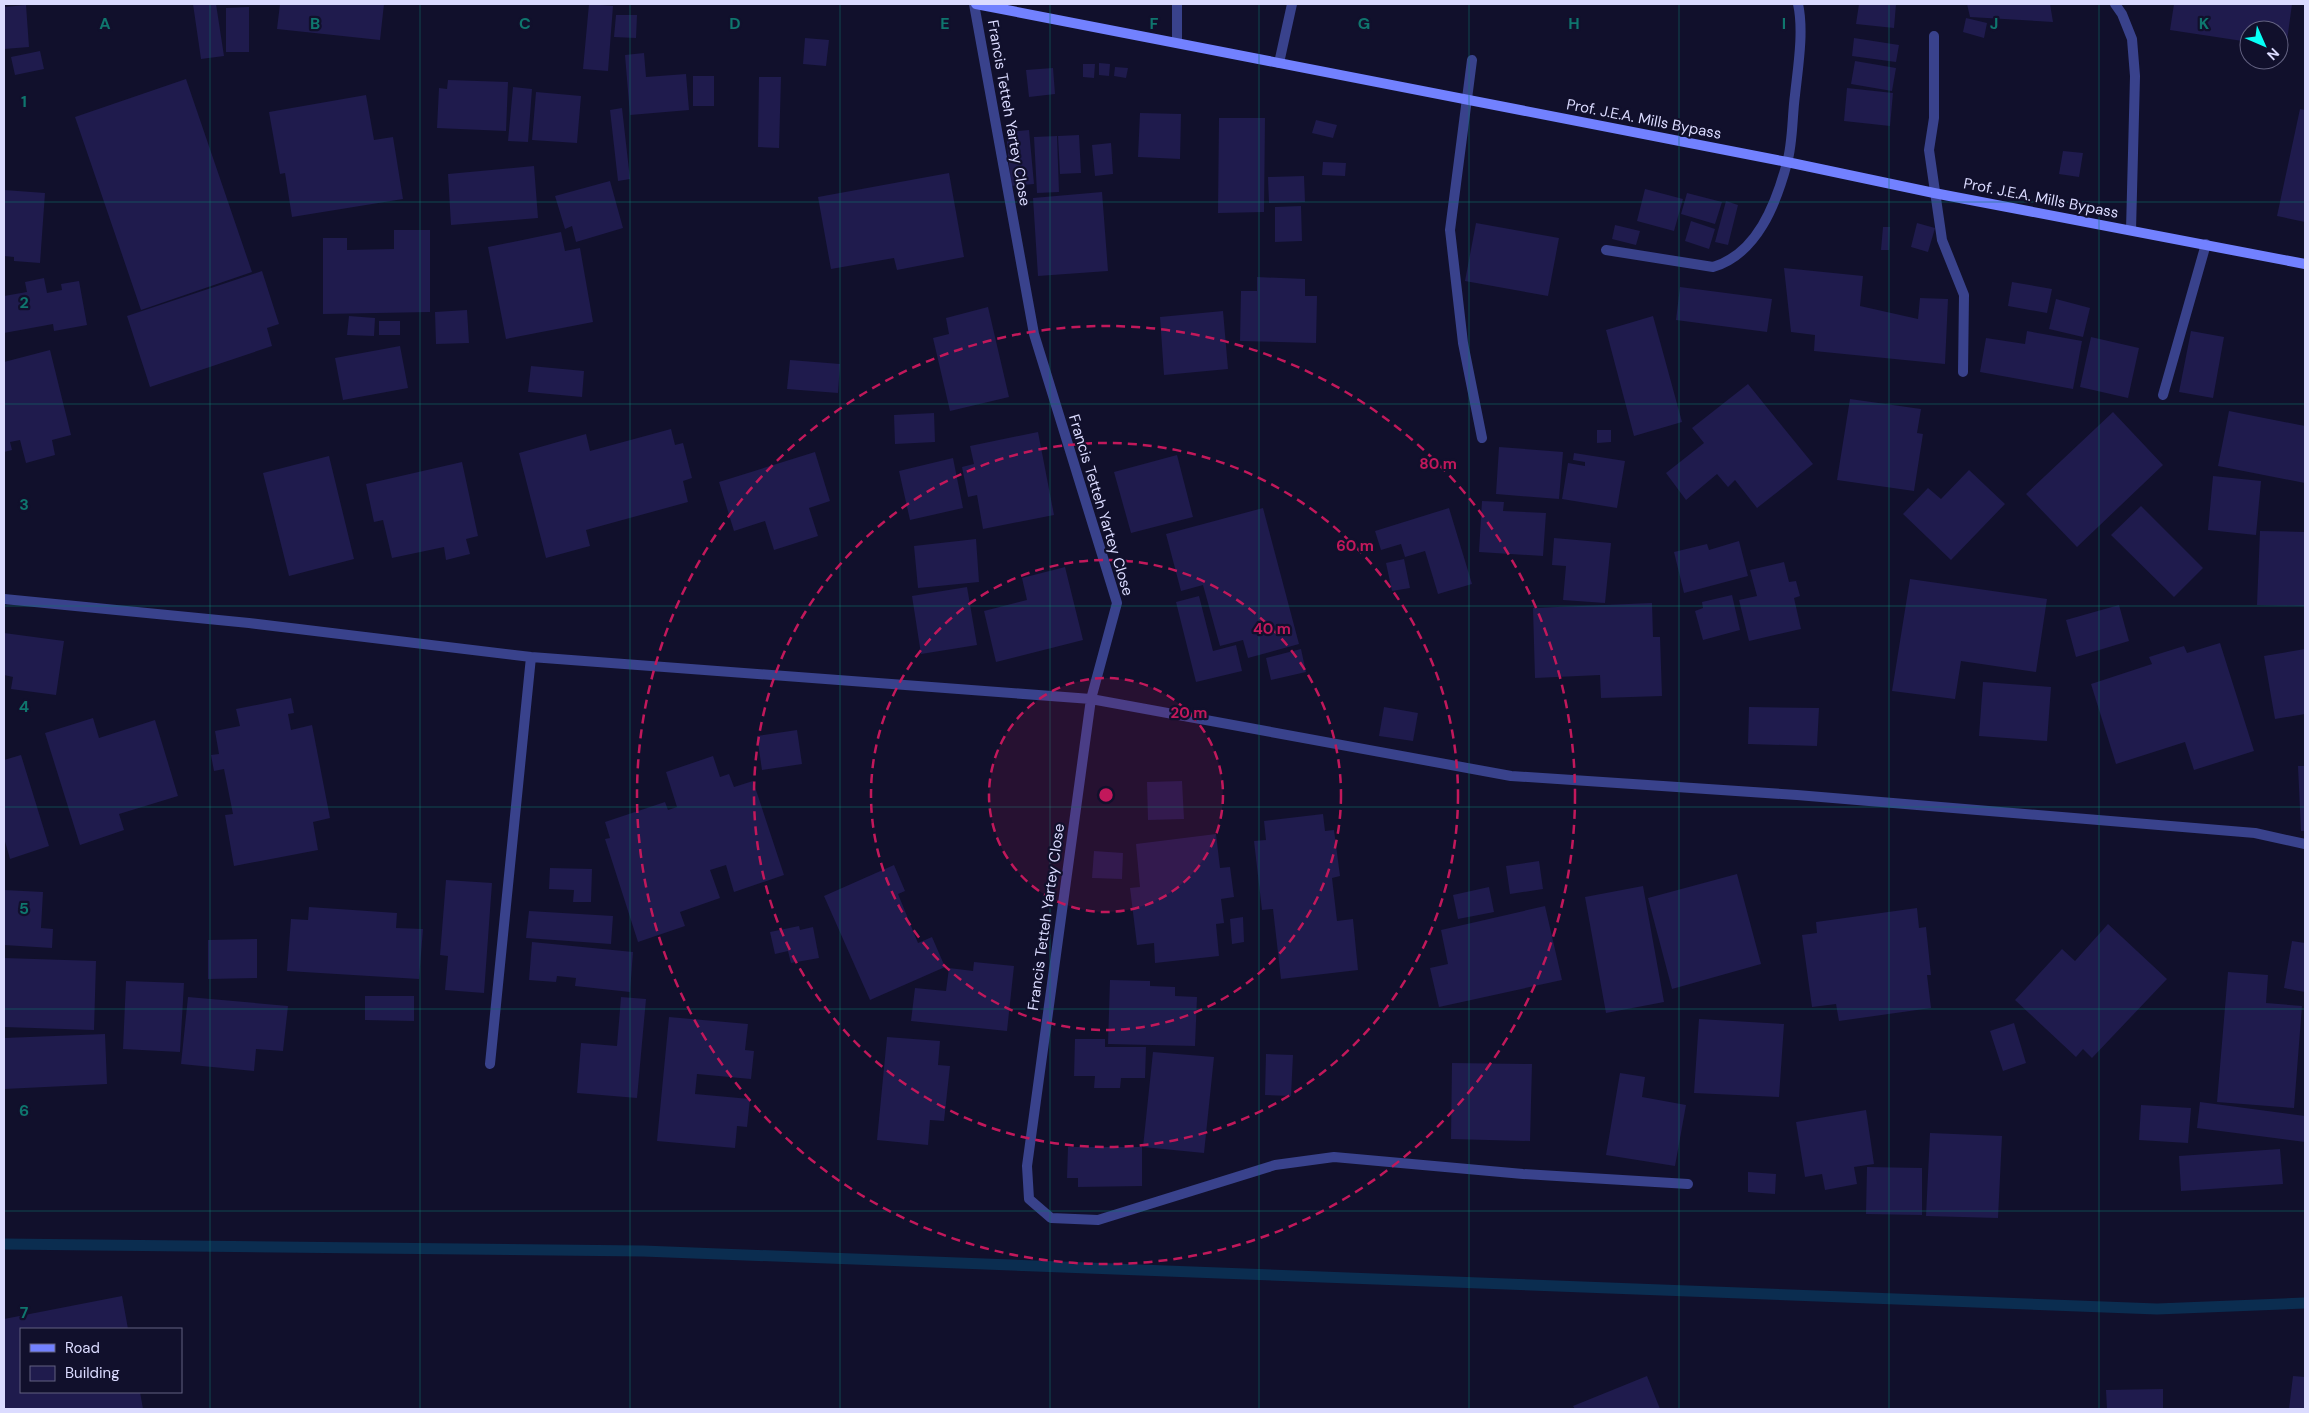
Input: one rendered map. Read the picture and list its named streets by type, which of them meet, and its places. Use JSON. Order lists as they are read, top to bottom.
{
  "streets": {
    "street": ["Francis Tetteh Yartey Close", "Prof. J.E.A. Mills Bypass"]
  },
  "crossings": [
    ["Francis Tetteh Yartey Close", "Prof. J.E.A. Mills Bypass"]
  ],
  "legend": ["Road", "Building"],
  "north": "bottom right",
  "grid": {
    "columns": [
      "A",
      "B",
      "C",
      "D",
      "E",
      "F",
      "G",
      "H",
      "I",
      "J",
      "K"
    ],
    "rows": [
      "1",
      "2",
      "3",
      "4",
      "5",
      "6",
      "7"
    ]
  },
  "rings": [
    "80 m",
    "60 m",
    "40 m",
    "20 m"
  ]
}
